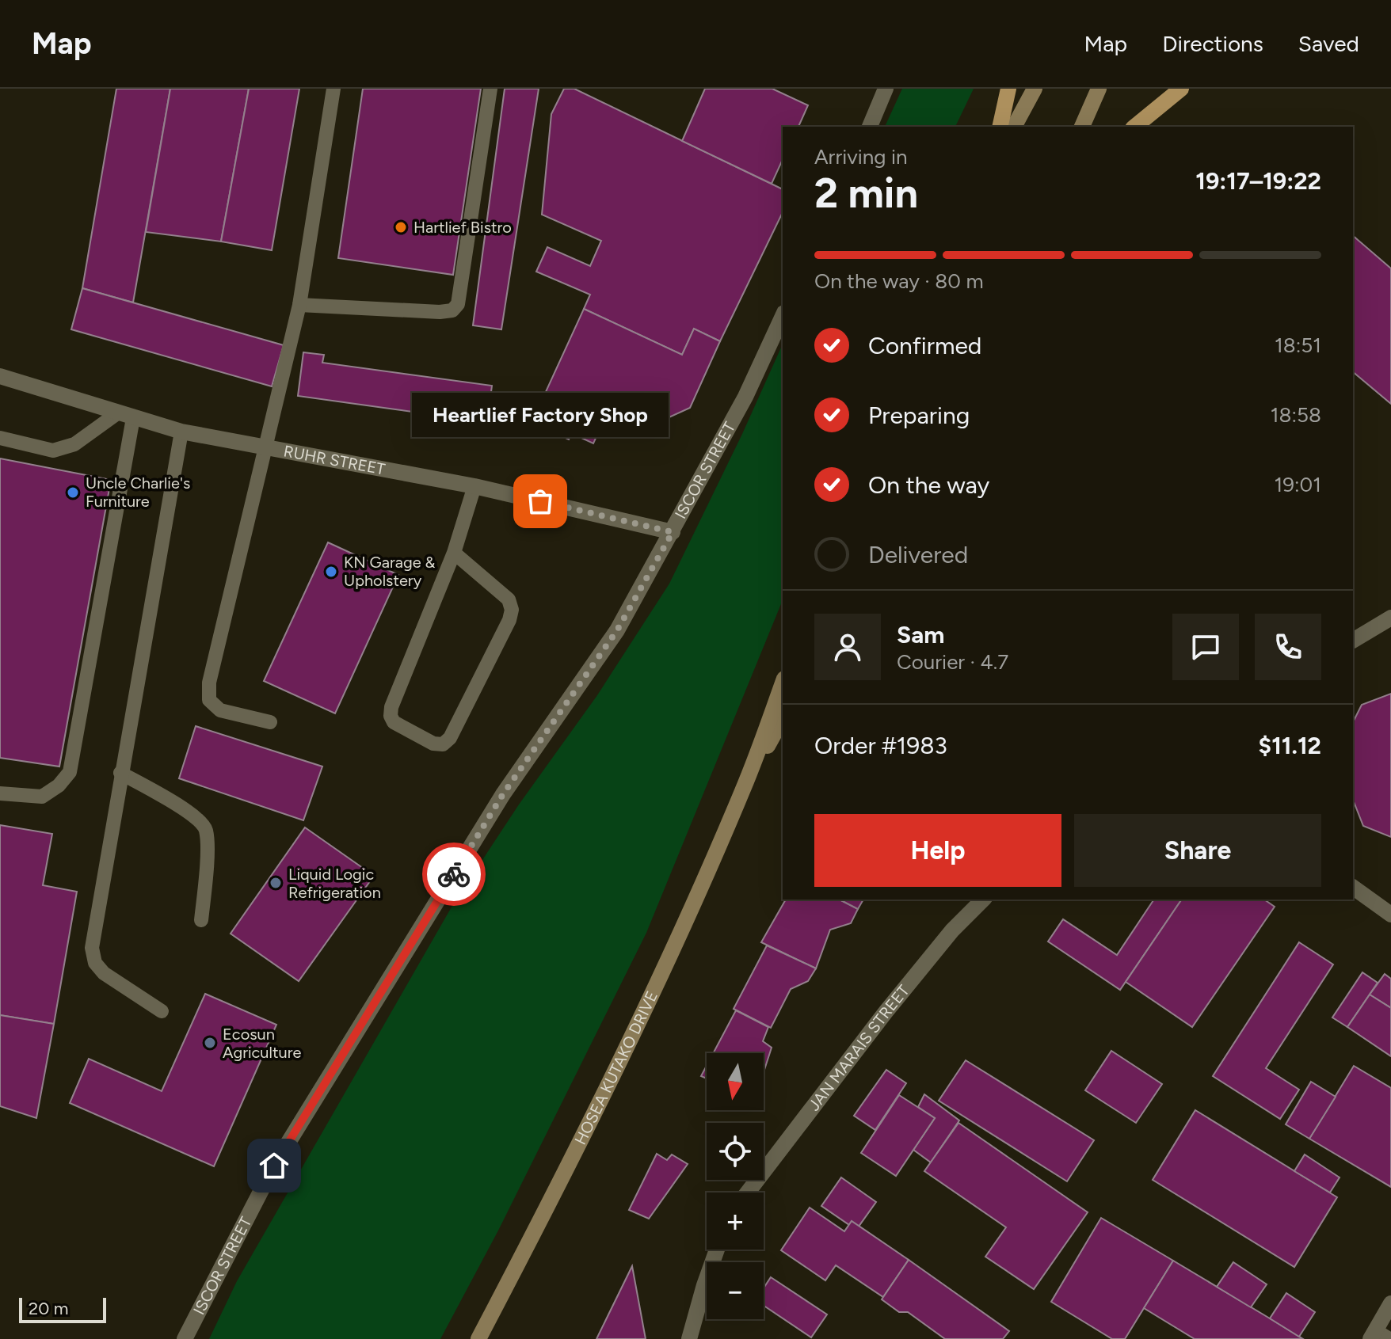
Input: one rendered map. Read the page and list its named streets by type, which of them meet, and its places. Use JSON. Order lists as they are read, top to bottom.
{
  "streets": {
    "main road": ["HOSEA KUTAKO DRIVE"],
    "street": ["RUHR STREET", "ISCOR STREET", "JAN MARAIS STREET"]
  },
  "crossings": [
    ["RUHR STREET", "ISCOR STREET"]
  ],
  "places": [
    "Hartlief Bistro",
    "Uncle Charlie's Furniture",
    "Heartlief Factory Shop",
    "KN Garage & Upholstery",
    "Liquid Logic Refrigeration",
    "Ecosun Agriculture"
  ],
  "scale_bar": "20 m",
  "north": "bottom",
  "page": {
    "header": "Map",
    "nav": ["Map", "Directions", "Saved"],
    "heading": ["2 min", "Arriving in", "19:17–19:22"],
    "panel": [
      "Sam",
      "Courier · 4.7",
      "Order #1983",
      "$11.12"
    ],
    "bar": "On the way · 80 m",
    "list": [
      ["Confirmed", "18:51"],
      ["Preparing", "18:58"],
      ["On the way", "19:01"],
      "Delivered"
    ],
    "bubble": "Heartlief Factory Shop",
    "buttons": ["Help", "Share"],
    "map_buttons": ["+", "−"],
    "scale": "20 m"
  }
}
